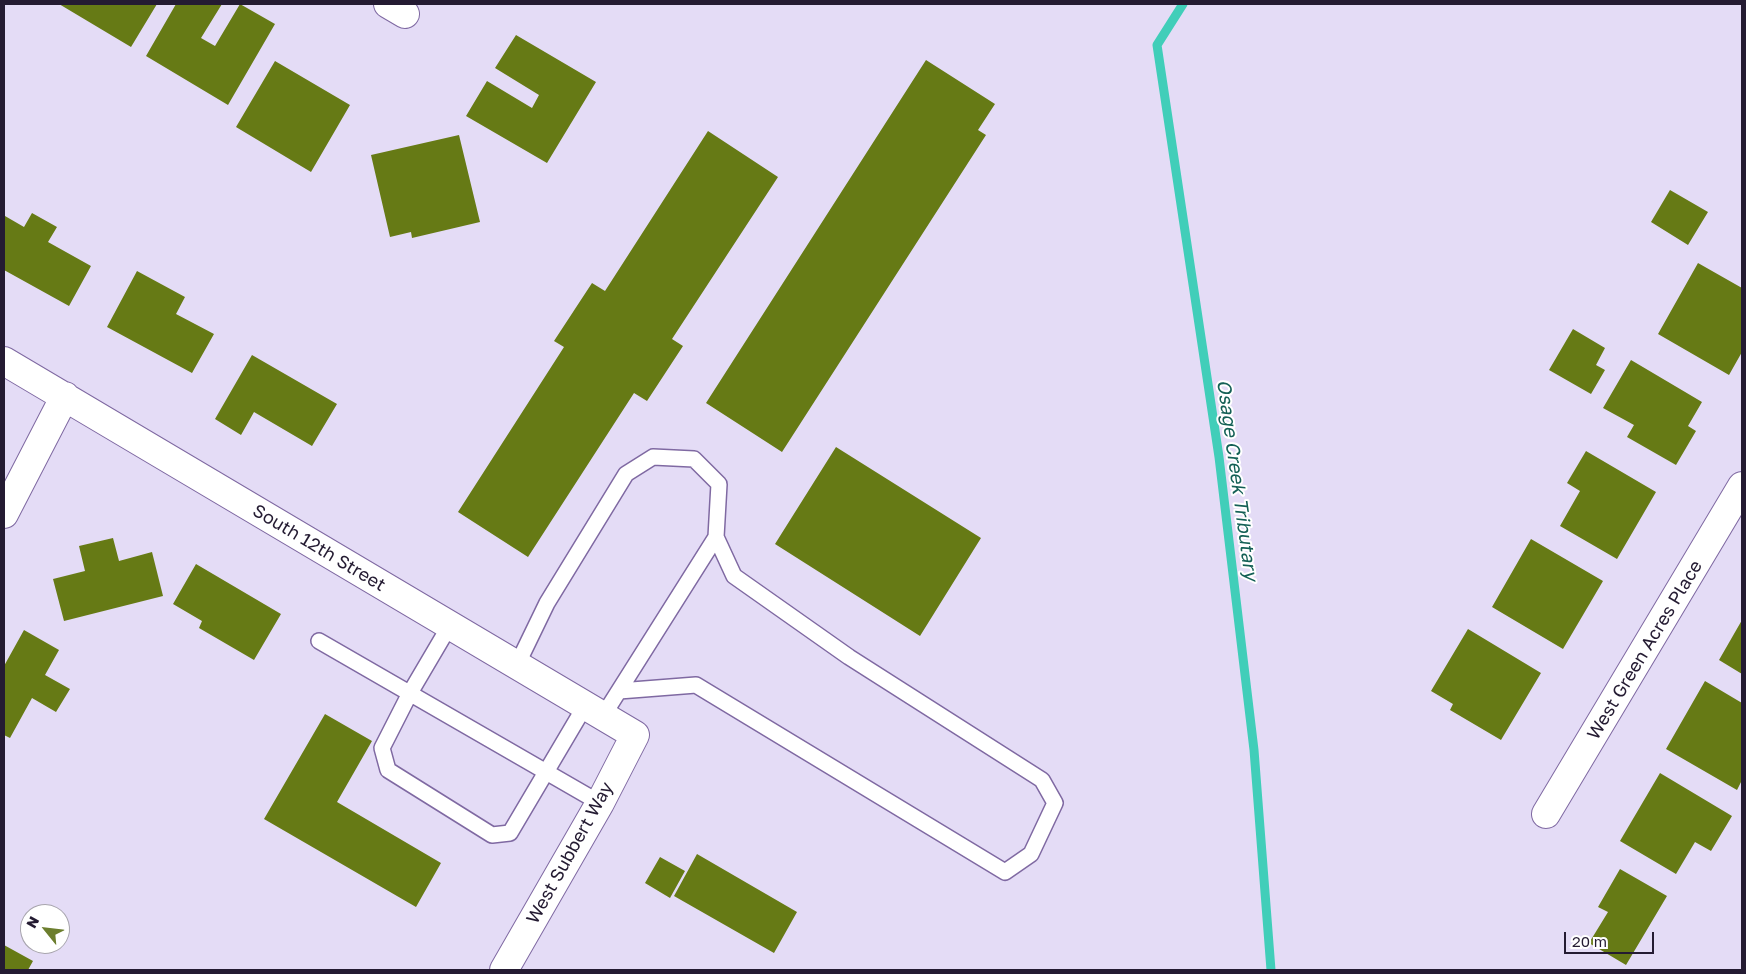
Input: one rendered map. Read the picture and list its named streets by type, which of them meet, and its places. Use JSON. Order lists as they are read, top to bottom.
{
  "streets": {
    "street": ["South 12th Street", "West Green Acres Place", "West Subbert Way"]
  },
  "crossings": [
    ["South 12th Street", "West Subbert Way"]
  ],
  "water": ["Osage Creek Tributary"],
  "scale_bar": "20 m",
  "north": "top left"
}
